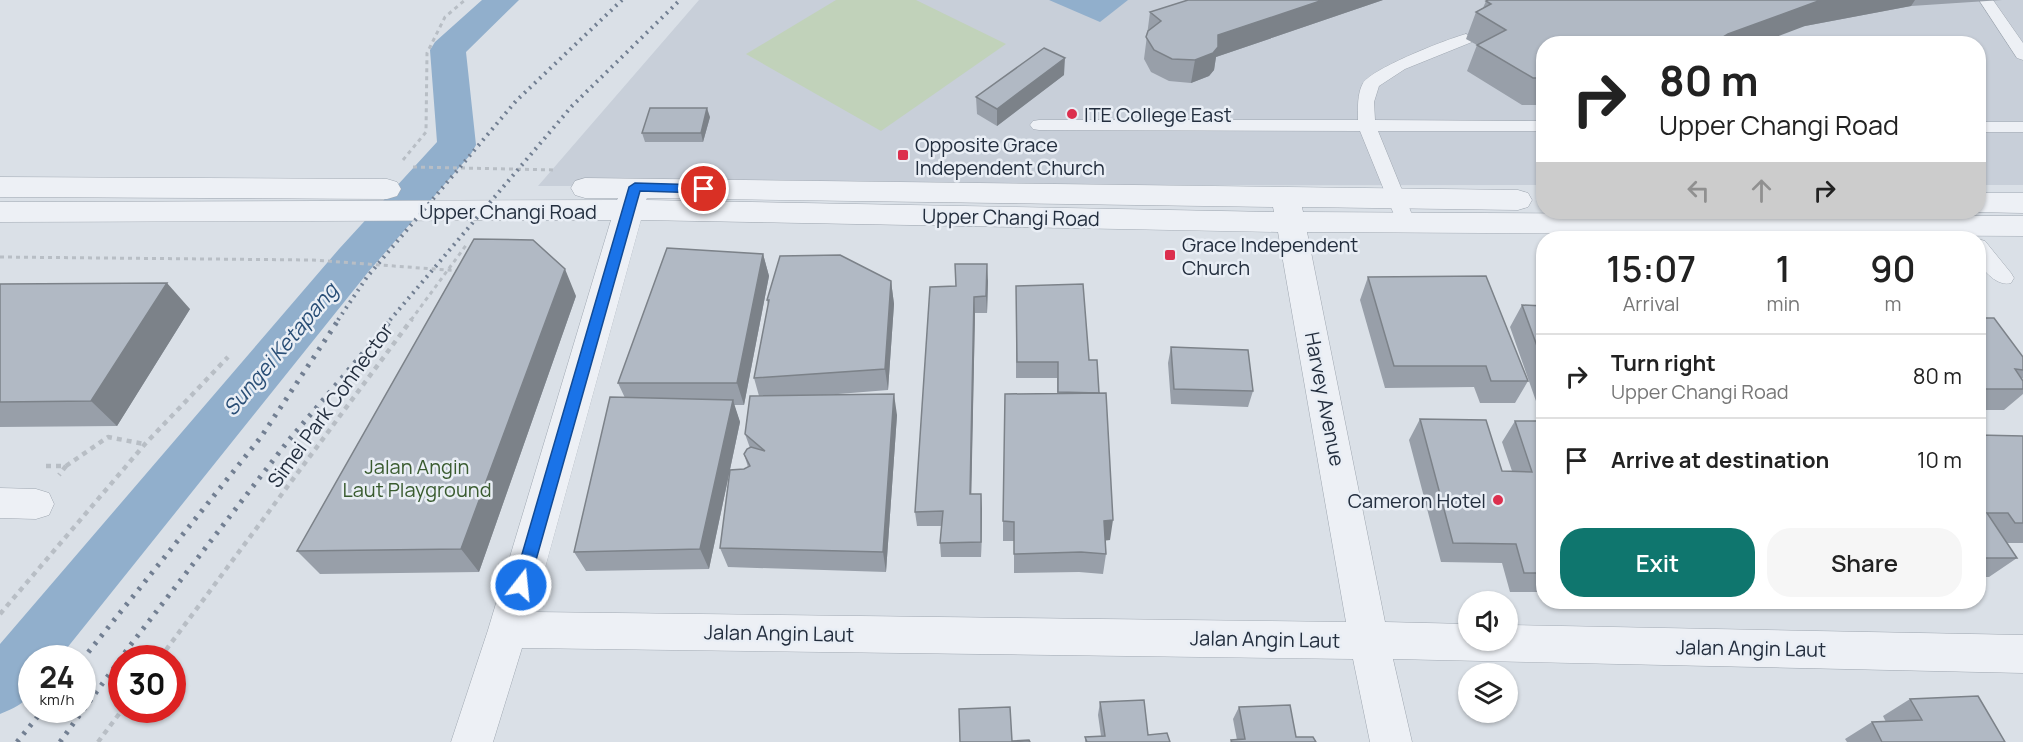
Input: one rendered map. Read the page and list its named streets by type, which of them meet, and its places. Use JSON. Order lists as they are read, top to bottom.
{
  "streets": {
    "street": ["Upper Changi Road", "Harvey Avenue", "Jalan Angin Laut"],
    "path": ["Simei Park Connector"]
  },
  "crossings": [
    ["Upper Changi Road", "Harvey Avenue"],
    ["Harvey Avenue", "Jalan Angin Laut"]
  ],
  "water": ["Sungei Ketapang"],
  "parks": ["Jalan Angin Laut Playground"],
  "places": {
    "other": ["ITE College East", "Cameron Hotel"],
    "transit": ["Opposite Grace Independent Church", "Grace Independent Church"]
  },
  "page": {
    "turn": ["80 m", "Upper Changi Road"],
    "eta": [
      "15:07",
      "Arrival",
      "1",
      "min",
      "90",
      "m"
    ],
    "list": [
      {
        "name": "Turn right",
        "note": "Upper Changi Road",
        "value": "80 m"
      },
      {
        "name": "Arrive at destination",
        "value": "10 m"
      }
    ],
    "buttons": ["Exit", "Share"],
    "speed": "24 km/h",
    "limit": "30"
  }
}
